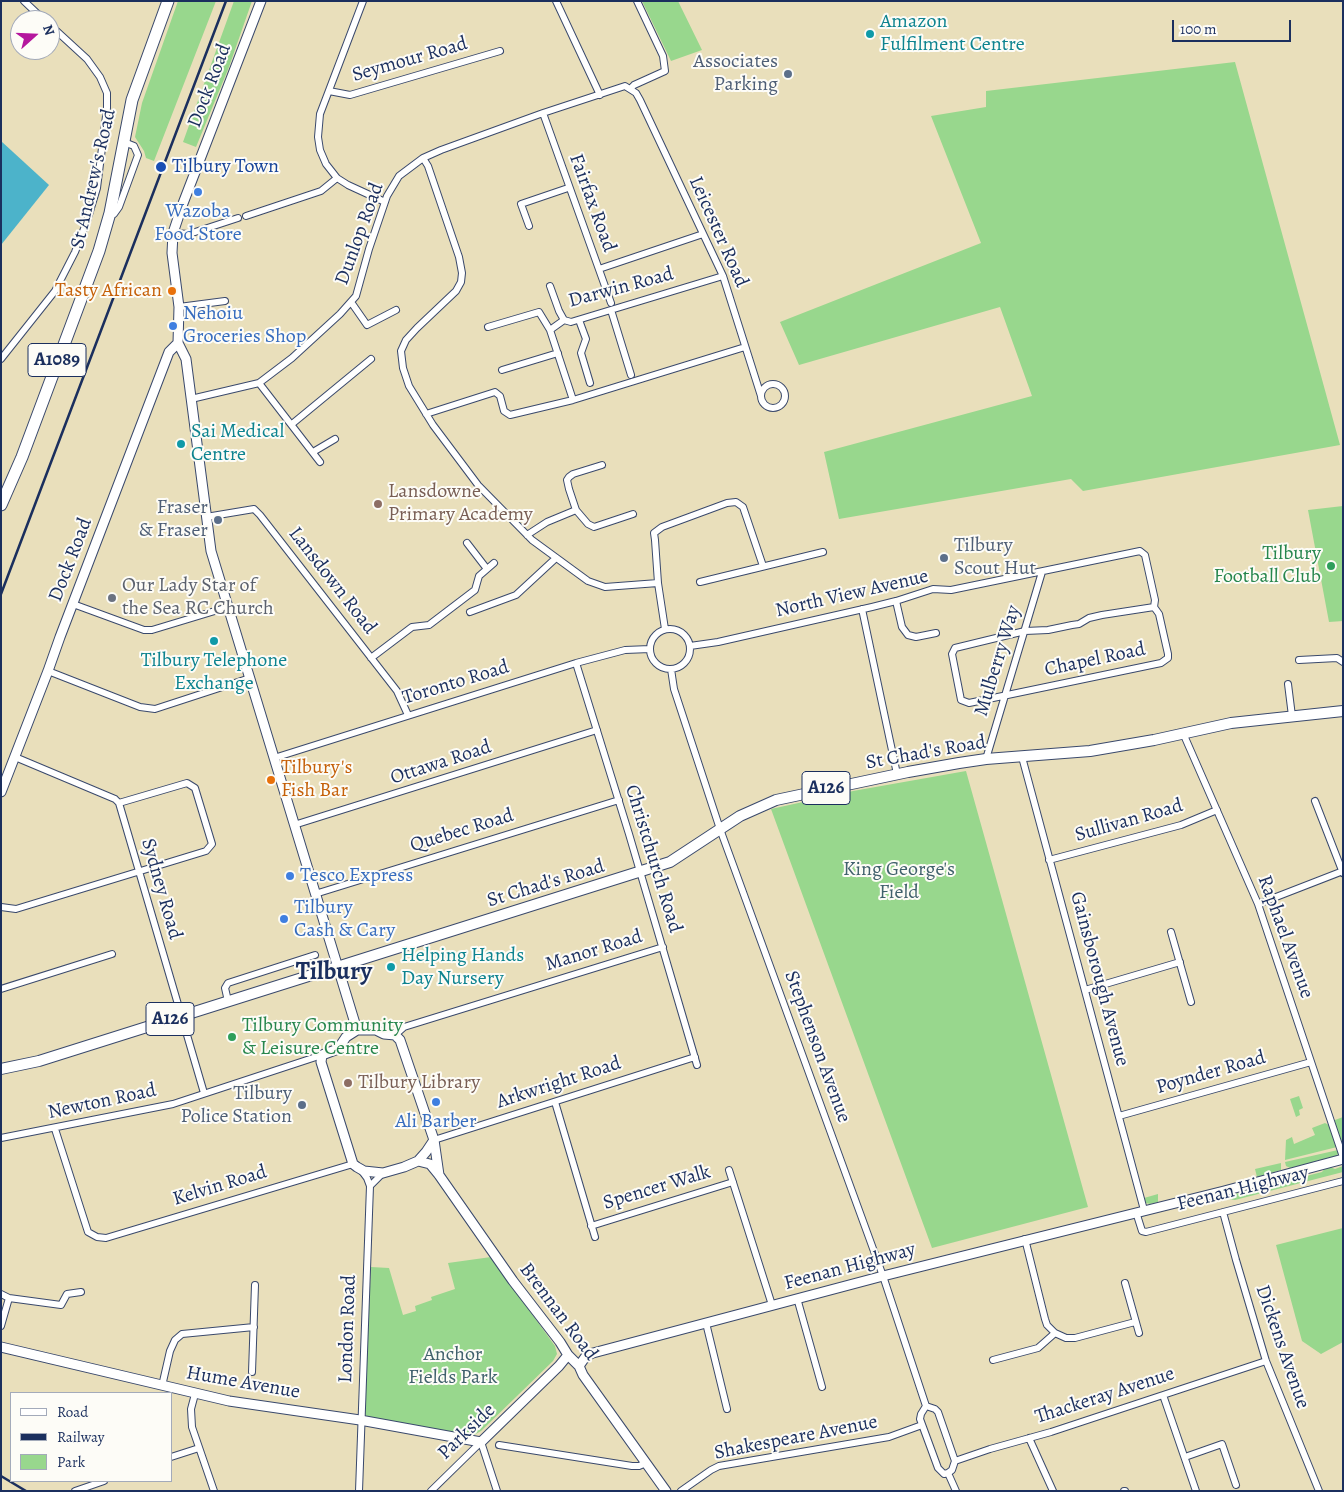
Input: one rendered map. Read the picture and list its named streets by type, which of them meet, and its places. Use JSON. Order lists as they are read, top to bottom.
{
  "streets": {
    "highway": ["St Andrew's Road", "A1089"],
    "main road": ["St Chad's Road", "A126"],
    "street": [
      "Seymour Road",
      "Dock Road",
      "Fairfax Road",
      "Leicester Road",
      "Dunlop Road",
      "Darwin Road",
      "Lansdown Road",
      "North View Avenue",
      "Chapel Road",
      "Mulberry Way",
      "Toronto Road",
      "Ottawa Road",
      "Sullivan Road",
      "Quebec Road",
      "Christchurch Road",
      "Sydney Road",
      "Raphael Avenue",
      "Manor Road",
      "Gainsborough Avenue",
      "Stephenson Avenue",
      "Poynder Road",
      "Arkwright Road",
      "Newton Road",
      "Kelvin Road",
      "Spencer Walk",
      "Feenan Highway",
      "Brennan Road",
      "London Road",
      "Dickens Avenue",
      "Hume Avenue",
      "Thackeray Avenue",
      "Parkside",
      "Shakespeare Avenue"
    ]
  },
  "crossings": [
    ["Fairfax Road", "Dunlop Road"],
    ["Fairfax Road", "Darwin Road"],
    ["Leicester Road", "Dunlop Road"],
    ["Leicester Road", "Darwin Road"],
    ["Lansdown Road", "Toronto Road"],
    ["North View Avenue", "Chapel Road"],
    ["North View Avenue", "Mulberry Way"],
    ["North View Avenue", "Toronto Road"],
    ["North View Avenue", "Stephenson Avenue"],
    ["Chapel Road", "Mulberry Way"],
    ["Mulberry Way", "St Chad's Road"],
    ["Toronto Road", "Christchurch Road"],
    ["Toronto Road", "Stephenson Avenue"],
    ["St Chad's Road", "A126"],
    ["St Chad's Road", "Christchurch Road"],
    ["St Chad's Road", "Raphael Avenue"],
    ["St Chad's Road", "Gainsborough Avenue"],
    ["St Chad's Road", "Stephenson Avenue"],
    ["Ottawa Road", "Christchurch Road"],
    ["A126", "Sydney Road"],
    ["Sullivan Road", "Raphael Avenue"],
    ["Sullivan Road", "Gainsborough Avenue"],
    ["Quebec Road", "Christchurch Road"],
    ["Christchurch Road", "Manor Road"],
    ["Christchurch Road", "Arkwright Road"],
    ["Sydney Road", "Newton Road"],
    ["Raphael Avenue", "Poynder Road"],
    ["Raphael Avenue", "Feenan Highway"],
    ["Gainsborough Avenue", "Poynder Road"],
    ["Gainsborough Avenue", "Feenan Highway"],
    ["Stephenson Avenue", "Feenan Highway"],
    ["Arkwright Road", "Spencer Walk"],
    ["Newton Road", "Kelvin Road"],
    ["Spencer Walk", "Feenan Highway"],
    ["Feenan Highway", "Brennan Road"],
    ["Feenan Highway", "Dickens Avenue"],
    ["Brennan Road", "Parkside"],
    ["London Road", "Hume Avenue"],
    ["Dickens Avenue", "Thackeray Avenue"],
    ["Hume Avenue", "Parkside"]
  ],
  "districts": ["Tilbury"],
  "parks": ["King George's Field", "Anchor Fields Park"],
  "places": [
    "Amazon Fulfilment Centre",
    "Associates Parking",
    "Tilbury Town",
    "Wazoba Food Store",
    "Tasty African",
    "Nehoiu Groceries Shop",
    "Sai Medical Centre",
    "Lansdowne Primary Academy",
    "Fraser & Fraser",
    "Tilbury Scout Hut",
    "Tilbury Football Club",
    "Our Lady Star of the Sea RC Church",
    "Tilbury Telephone Exchange",
    "Tilbury's Fish Bar",
    "Tesco Express",
    "Tilbury Cash & Cary",
    "Helping Hands Day Nursery",
    "Tilbury Community & Leisure Centre",
    "Tilbury Library",
    "Ali Barber",
    "Tilbury Police Station"
  ],
  "legend": ["Road", "Railway", "Park"],
  "scale_bar": "100 m",
  "north": "right"
}
